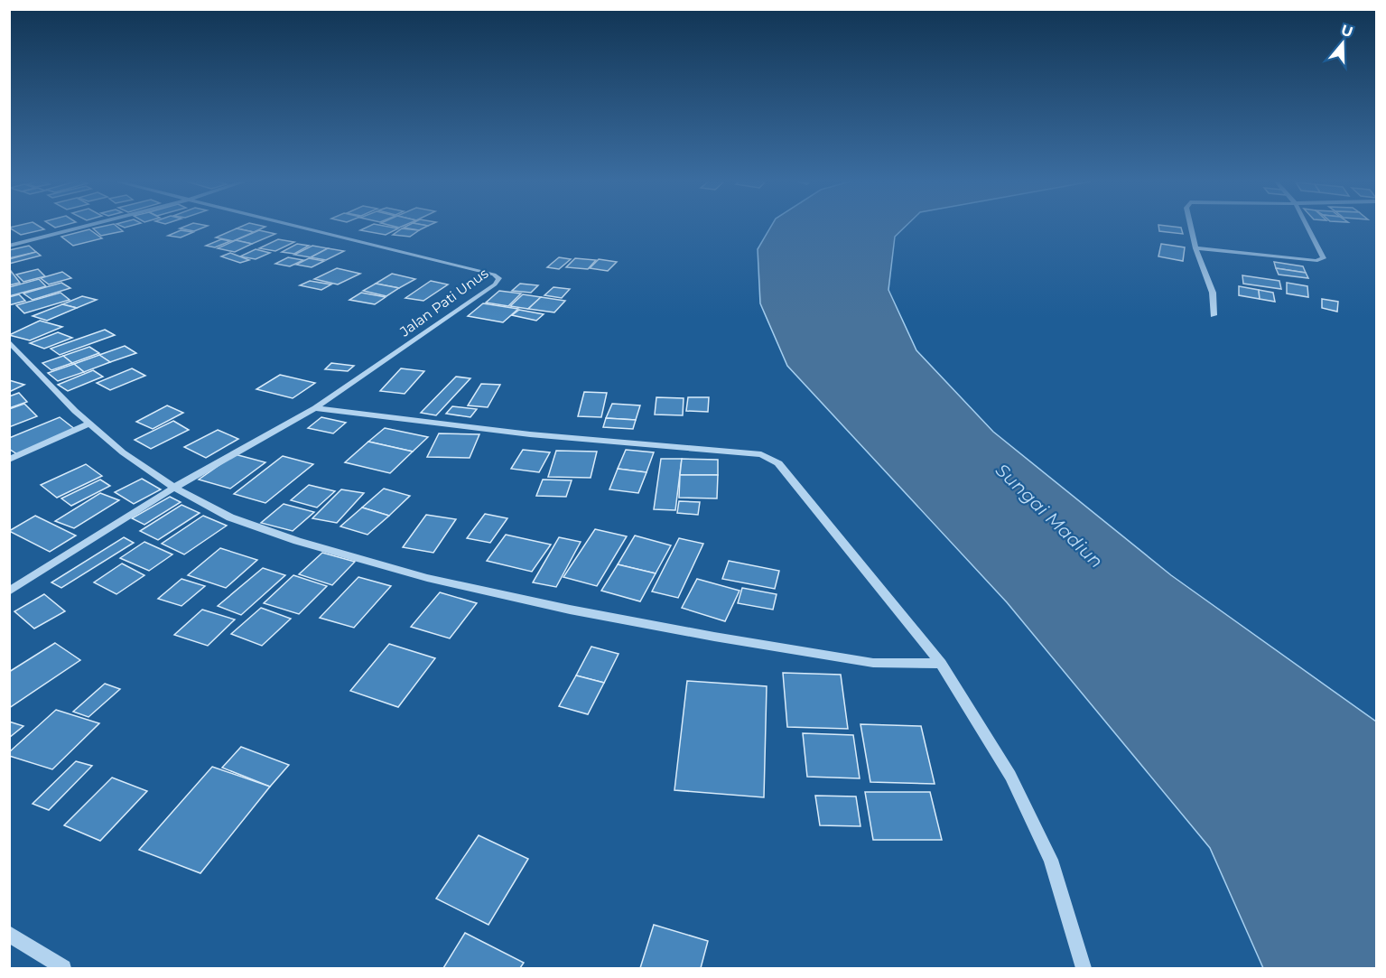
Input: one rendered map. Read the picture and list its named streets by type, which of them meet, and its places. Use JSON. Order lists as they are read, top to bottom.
{
  "streets": {
    "street": ["Jalan Pati Unus"]
  },
  "water": ["Sungai Madiun"],
  "north": "top"
}
